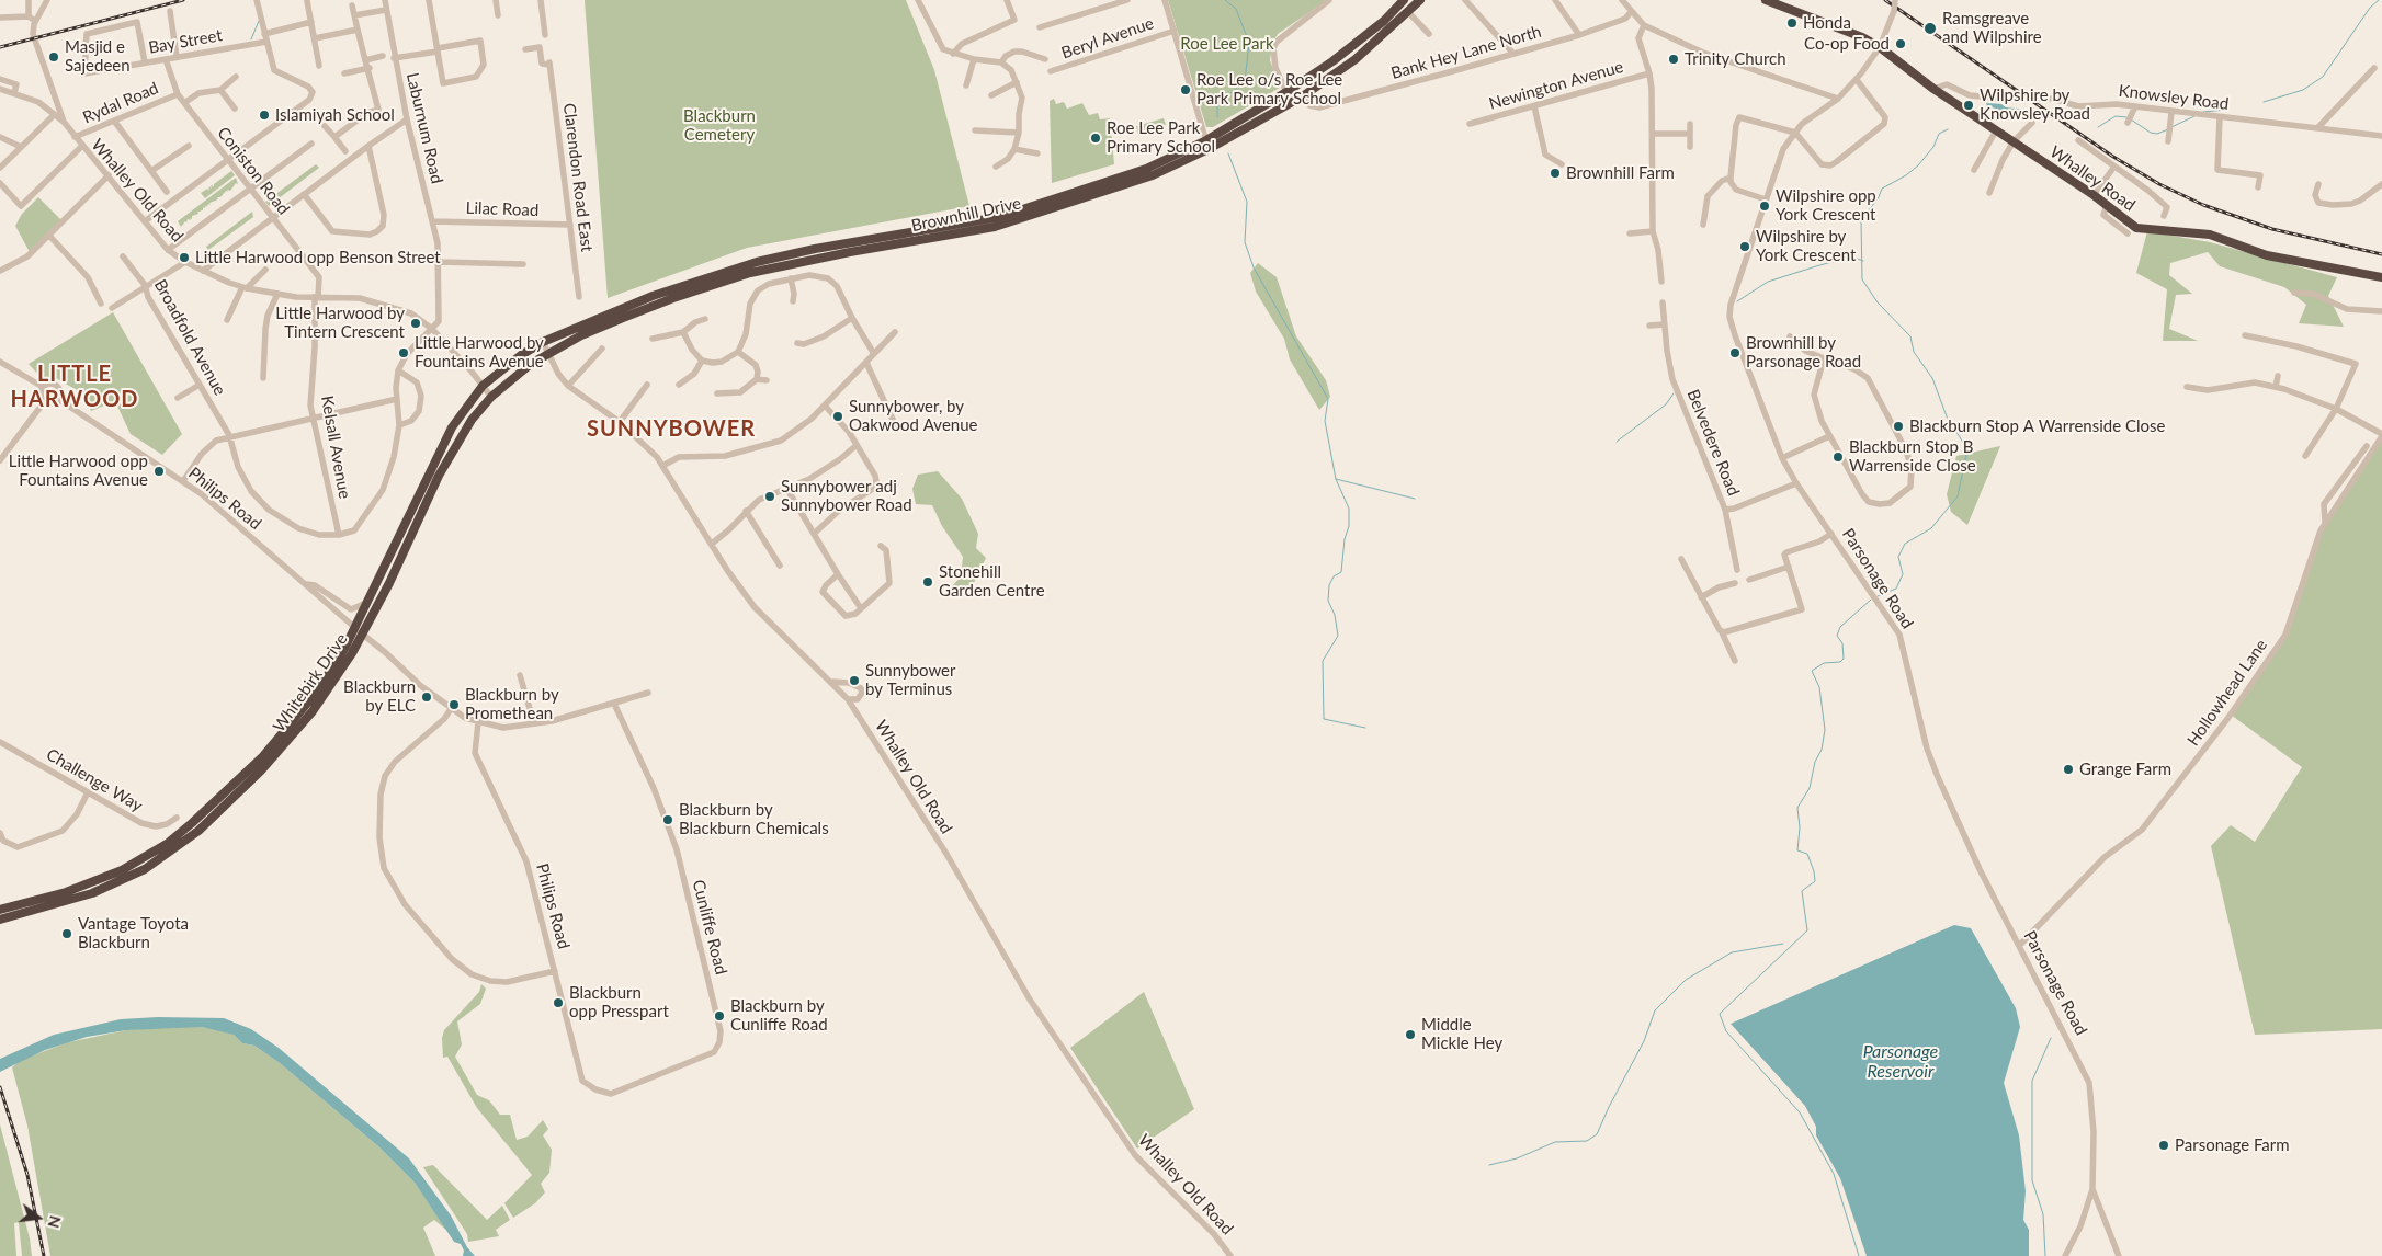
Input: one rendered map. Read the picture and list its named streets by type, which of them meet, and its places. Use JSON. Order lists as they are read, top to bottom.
{
  "streets": {
    "highway": ["Whalley Road", "Brownhill Drive", "Whitebirk Drive"],
    "street": [
      "Beryl Avenue",
      "Bay Street",
      "Bank Hey Lane North",
      "Newington Avenue",
      "Knowsley Road",
      "Rydal Road",
      "Laburnum Road",
      "Coniston Road",
      "Clarendon Road East",
      "Whalley Old Road",
      "Lilac Road",
      "Broadfold Avenue",
      "Belvedere Road",
      "Kelsall Avenue",
      "Philips Road",
      "Parsonage Road",
      "Hollowhead Lane",
      "Challenge Way",
      "Cunliffe Road"
    ]
  },
  "crossings": [
    ["Bay Street", "Coniston Road"],
    ["Knowsley Road", "Whalley Road"],
    ["Rydal Road", "Coniston Road"],
    ["Rydal Road", "Whalley Old Road"],
    ["Laburnum Road", "Whalley Old Road"],
    ["Laburnum Road", "Lilac Road"],
    ["Coniston Road", "Whalley Old Road"],
    ["Coniston Road", "Kelsall Avenue"],
    ["Clarendon Road East", "Lilac Road"],
    ["Whalley Road", "Parsonage Road"],
    ["Whalley Old Road", "Brownhill Drive"],
    ["Whalley Old Road", "Kelsall Avenue"],
    ["Whalley Old Road", "Whitebirk Drive"],
    ["Brownhill Drive", "Whitebirk Drive"],
    ["Broadfold Avenue", "Kelsall Avenue"],
    ["Philips Road", "Whitebirk Drive"],
    ["Philips Road", "Cunliffe Road"],
    ["Parsonage Road", "Hollowhead Lane"]
  ],
  "districts": ["LITTLE HARWOOD", "SUNNYBOWER"],
  "water": ["Parsonage Reservoir"],
  "parks": ["Roe Lee Park", "Blackburn Cemetery"],
  "places": [
    "Honda",
    "Ramsgreave and Wilpshire",
    "Co-op Food",
    "Masjid e Sajedeen",
    "Trinity Church",
    "Roe Lee o/s Roe Lee Park Primary School",
    "Wilpshire by Knowsley Road",
    "Islamiyah School",
    "Roe Lee Park Primary School",
    "Brownhill Farm",
    "Wilpshire opp York Crescent",
    "Wilpshire by York Crescent",
    "Little Harwood opp Benson Street",
    "Little Harwood by Tintern Crescent",
    "Little Harwood by Fountains Avenue",
    "Brownhill by Parsonage Road",
    "Sunnybower, by Oakwood Avenue",
    "Blackburn Stop A Warrenside Close",
    "Blackburn Stop B Warrenside Close",
    "Little Harwood opp Fountains Avenue",
    "Sunnybower adj Sunnybower Road",
    "Stonehill Garden Centre",
    "Sunnybower by Terminus",
    "Blackburn by ELC",
    "Blackburn by Promethean",
    "Grange Farm",
    "Blackburn by Blackburn Chemicals",
    "Vantage Toyota Blackburn",
    "Blackburn opp Presspart",
    "Blackburn by Cunliffe Road",
    "Middle Mickle Hey",
    "Parsonage Farm"
  ],
  "north": "right"
}
